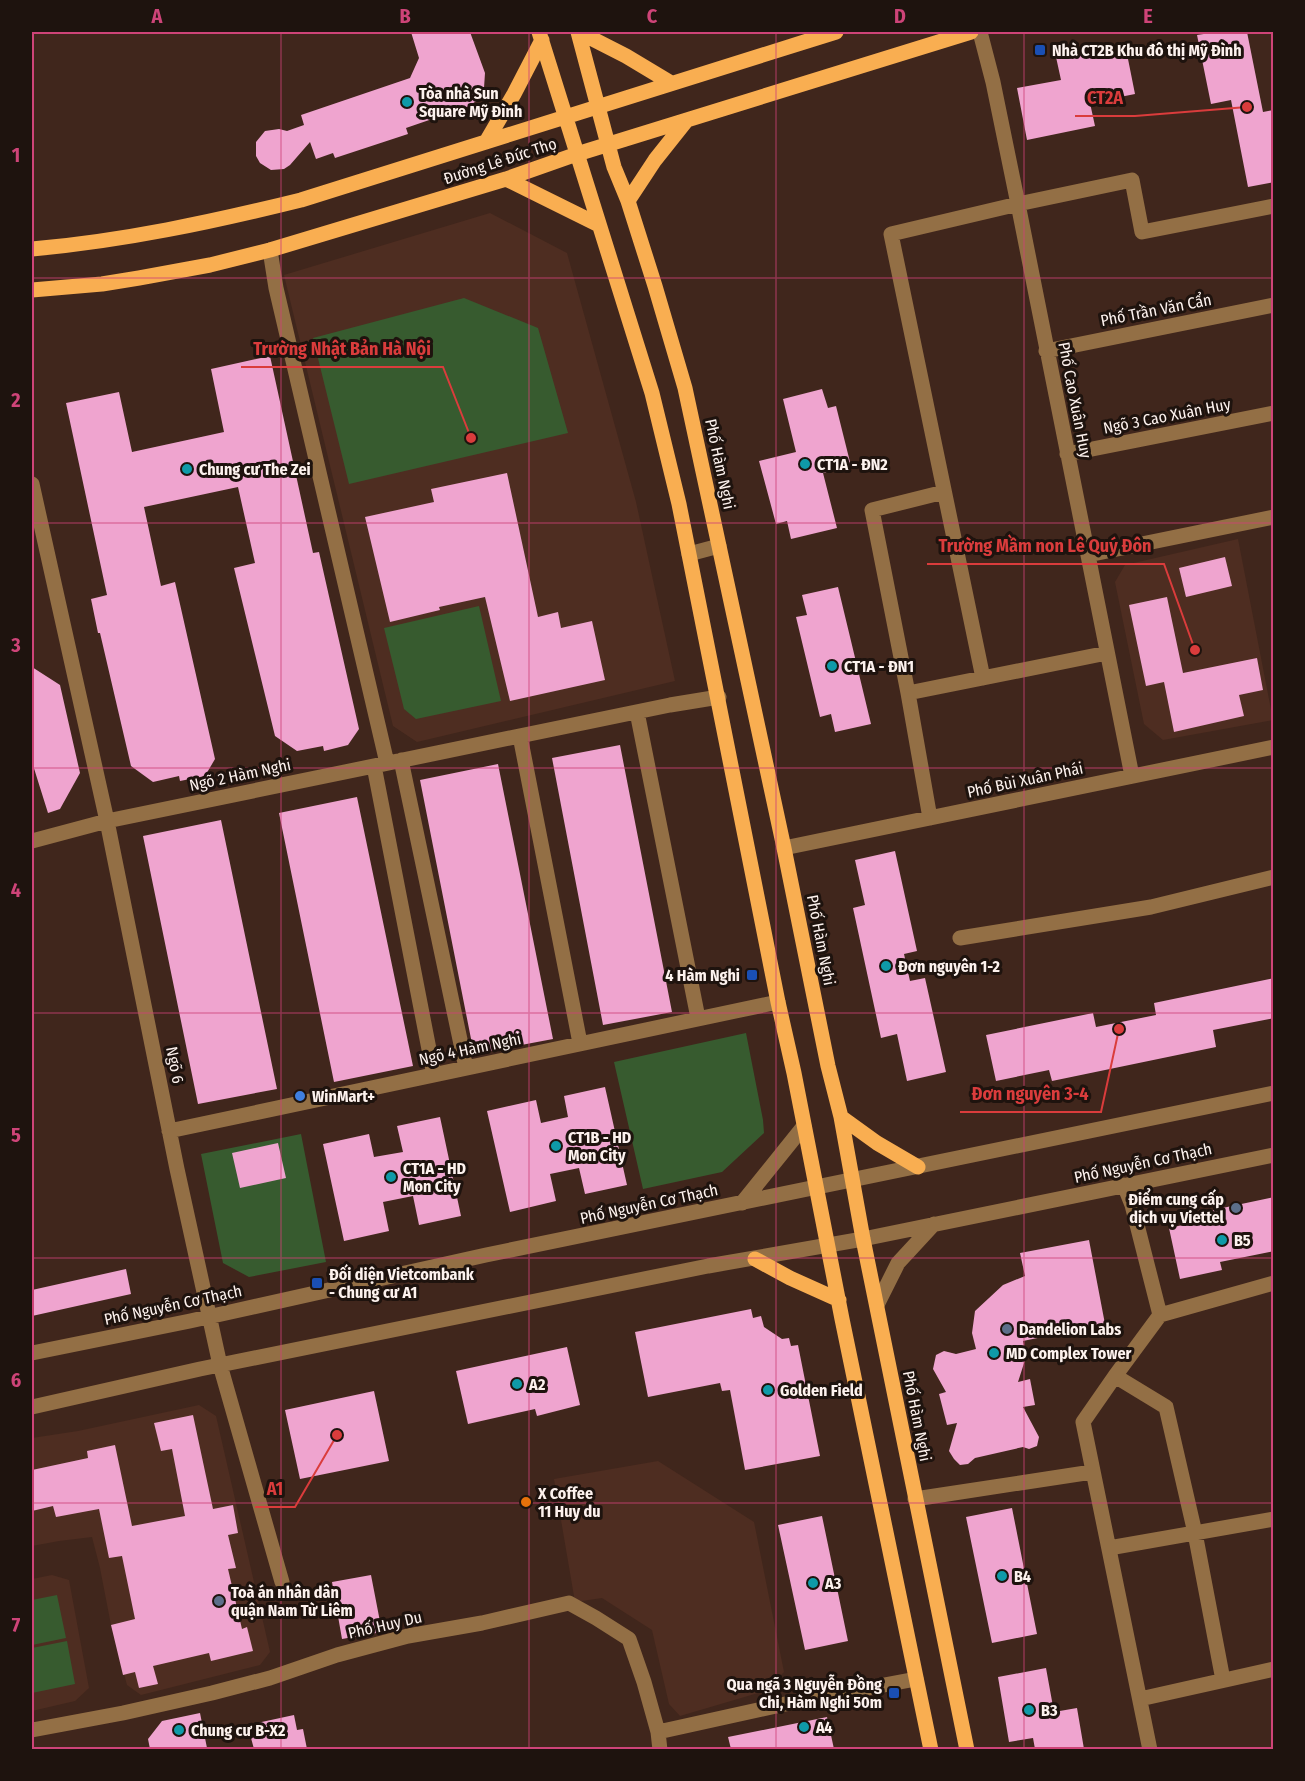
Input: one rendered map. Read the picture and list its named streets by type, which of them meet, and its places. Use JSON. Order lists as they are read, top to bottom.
{
  "streets": {
    "main road": ["Đường Lê Đức Thọ", "Phố Hàm Nghi"],
    "street": [
      "Phố Trần Văn Cẩn",
      "Phố Cao Xuân Huy",
      "Ngõ 3 Cao Xuân Huy",
      "Ngõ 2 Hàm Nghi",
      "Phố Bùi Xuân Phái",
      "Ngõ 4 Hàm Nghi",
      "Ngõ 6",
      "Phố Nguyễn Cơ Thạch",
      "Phố Huy Du"
    ]
  },
  "crossings": [
    ["Đường Lê Đức Thọ", "Phố Hàm Nghi"],
    ["Phố Trần Văn Cẩn", "Phố Cao Xuân Huy"],
    ["Phố Cao Xuân Huy", "Ngõ 3 Cao Xuân Huy"],
    ["Phố Cao Xuân Huy", "Phố Bùi Xuân Phái"],
    ["Phố Hàm Nghi", "Phố Bùi Xuân Phái"],
    ["Phố Hàm Nghi", "Phố Nguyễn Cơ Thạch"],
    ["Ngõ 2 Hàm Nghi", "Ngõ 6"],
    ["Ngõ 4 Hàm Nghi", "Ngõ 6"],
    ["Ngõ 6", "Phố Nguyễn Cơ Thạch"]
  ],
  "places": {
    "transit": [
      "Nhà CT2B Khu đô thị Mỹ Đình",
      "4 Hàm Nghi",
      "Đối diện Vietcombank - Chung cư A1",
      "Qua ngã 3 Nguyễn Đồng Chi, Hàm Nghi 50m"
    ],
    "other": [
      "Tòa nhà Sun Square Mỹ Đình",
      "CT2A",
      "Trường Nhật Bản Hà Nội",
      "CT1A - ĐN2",
      "Chung cư The Zei",
      "Trường Mầm non Lê Quý Đôn",
      "CT1A - ĐN1",
      "Đơn nguyên 1-2",
      "Đơn nguyên 3-4",
      "WinMart+",
      "CT1B - HD Mon City",
      "CT1A - HD Mon City",
      "Điểm cung cấp dịch vụ Viettel",
      "B5",
      "Dandelion Labs",
      "MD Complex Tower",
      "A2",
      "Golden Field",
      "A1",
      "X Coffee 11 Huy du",
      "B4",
      "A3",
      "Toà án nhân dân quận Nam Từ Liêm",
      "B3",
      "A4",
      "Chung cư B-X2"
    ]
  },
  "grid": {
    "columns": [
      "A",
      "B",
      "C",
      "D",
      "E"
    ],
    "rows": [
      "1",
      "2",
      "3",
      "4",
      "5",
      "6",
      "7"
    ]
  }
}
